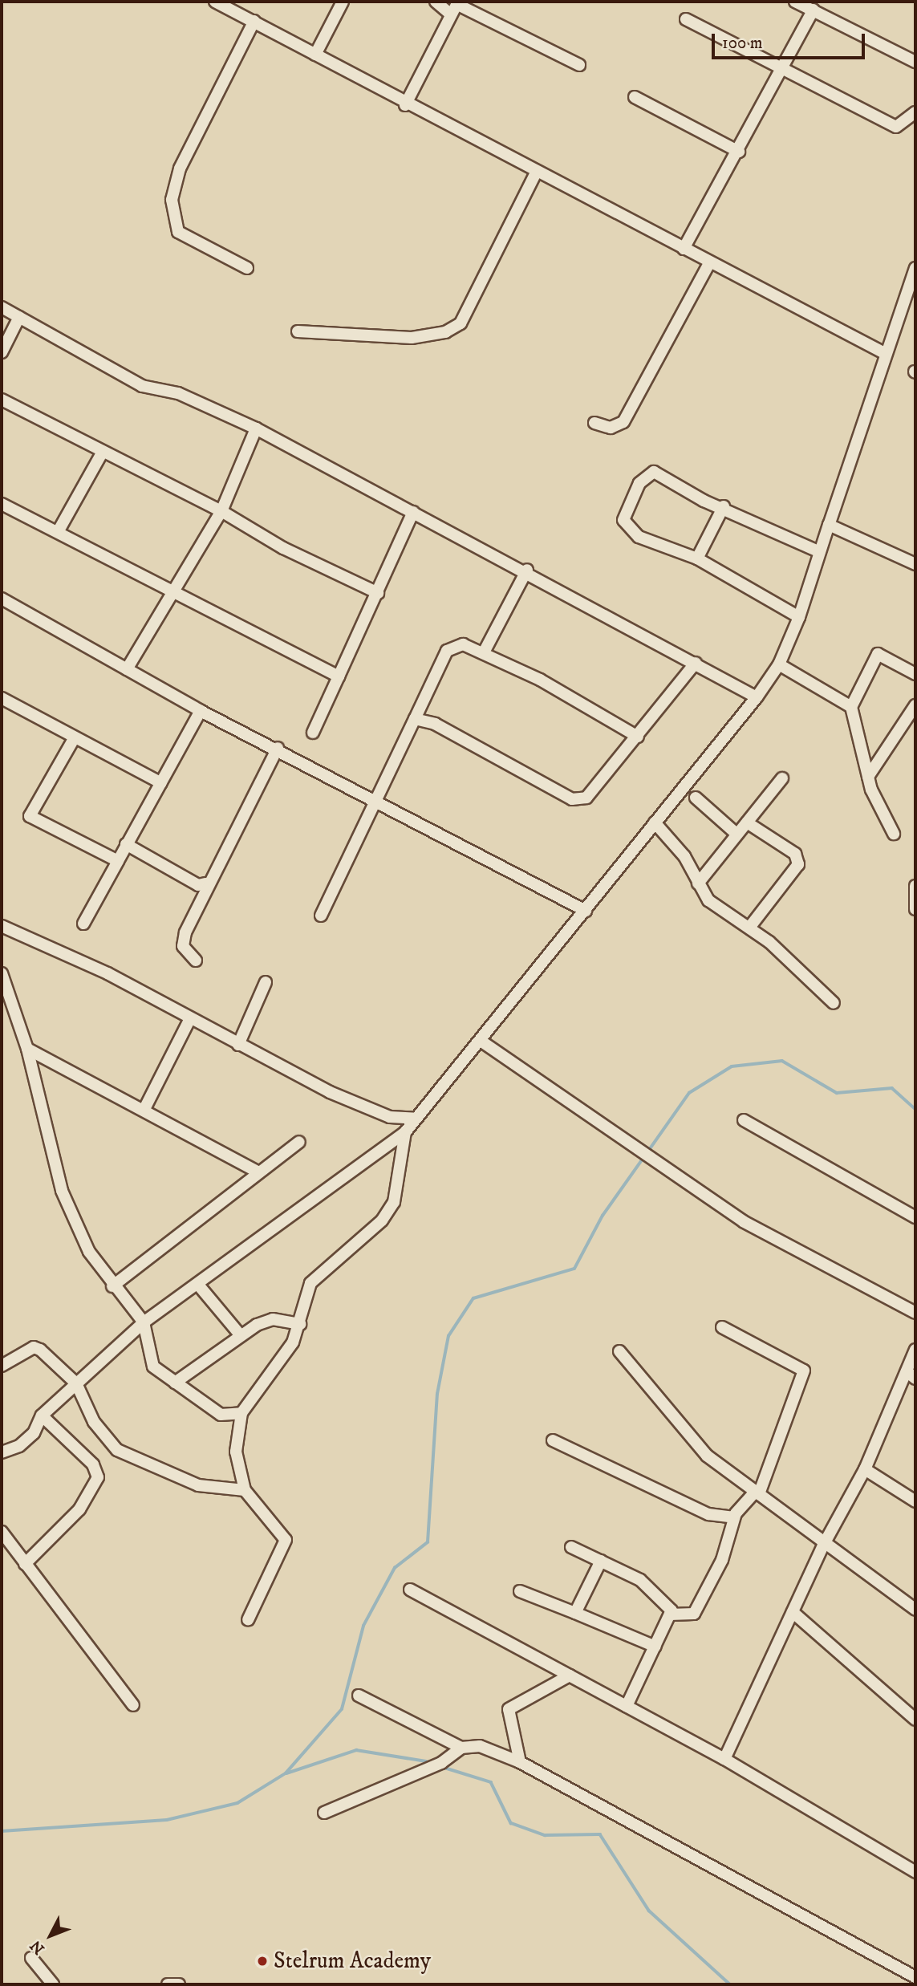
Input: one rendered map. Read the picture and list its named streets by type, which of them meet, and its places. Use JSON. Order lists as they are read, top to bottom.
{
  "places": ["Stelrum Academy"],
  "scale_bar": "100 m",
  "north": "bottom left"
}
